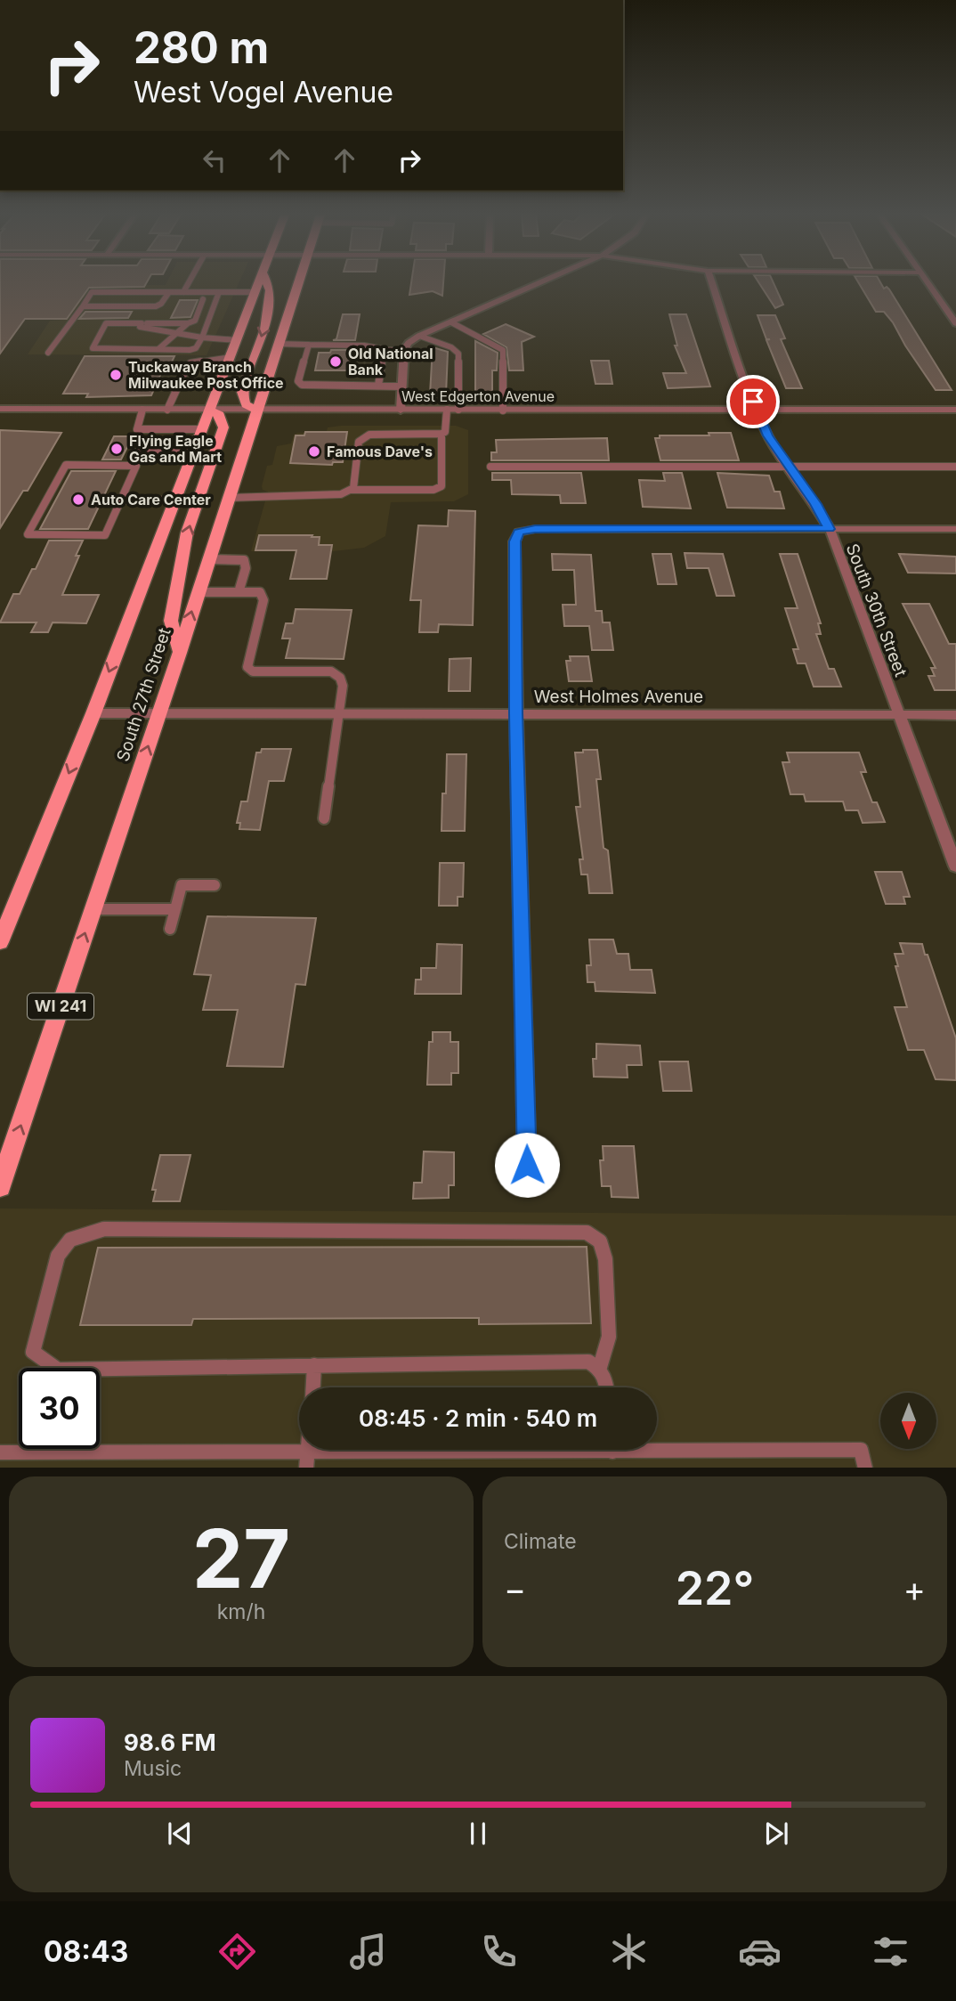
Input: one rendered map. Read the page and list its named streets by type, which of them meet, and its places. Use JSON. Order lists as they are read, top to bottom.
{
  "streets": {
    "main road": ["South 27th Street", "WI 241"],
    "street": ["West Edgerton Avenue", "South 30th Street", "West Holmes Avenue"]
  },
  "crossings": [
    ["West Edgerton Avenue", "South 30th Street"],
    ["West Edgerton Avenue", "South 27th Street"],
    ["South 30th Street", "West Holmes Avenue"],
    ["South 27th Street", "West Holmes Avenue"]
  ],
  "places": [
    "Old National Bank",
    "Tuckaway Branch Milwaukee Post Office",
    "Flying Eagle Gas and Mart",
    "Famous Dave's",
    "Auto Care Center"
  ],
  "north": "bottom",
  "page": {
    "turn": ["280 m", "West Vogel Avenue"],
    "limit": "30",
    "trip": "08:45 · 2 min · 540 m",
    "tile": [
      ["27", "km/h"],
      "Climate"
    ],
    "heat": ["−", "22°", "+"],
    "song": ["98.6 FM", "Music"],
    "tabs": "08:43"
  }
}
